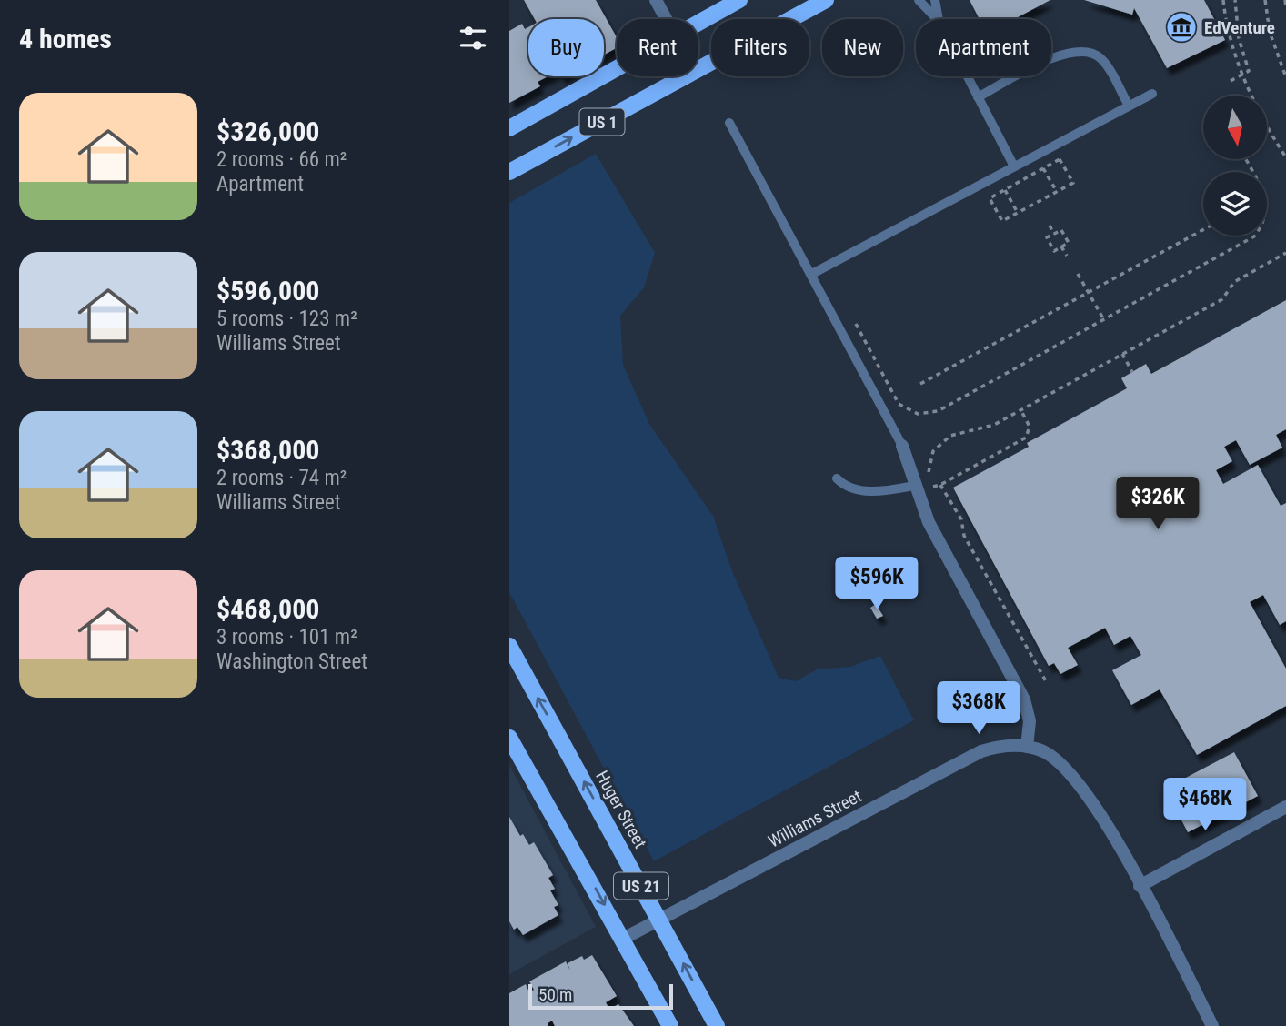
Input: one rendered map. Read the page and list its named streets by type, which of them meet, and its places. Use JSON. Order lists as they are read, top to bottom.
{
  "streets": {
    "main road": ["US 1", "Huger Street", "US 21"],
    "street": ["Williams Street"]
  },
  "crossings": [
    ["Huger Street", "Williams Street"],
    ["Williams Street", "US 21"]
  ],
  "places": {
    "museum": ["EdVenture"]
  },
  "scale_bar": "50 m",
  "north": "bottom",
  "page": {
    "heading": "4 homes",
    "chip": [
      "Buy",
      "Rent",
      "Filters",
      "New",
      "Apartment"
    ],
    "list": [
      {
        "name": "$326,000",
        "note": "2 rooms · 66 m² · Apartment"
      },
      {
        "name": "$596,000",
        "note": "5 rooms · 123 m² · Williams Street"
      },
      {
        "name": "$368,000",
        "note": "2 rooms · 74 m² · Williams Street"
      },
      {
        "name": "$468,000",
        "note": "3 rooms · 101 m² · Washington Street"
      }
    ],
    "price": [
      "$326K",
      "$596K",
      "$368K",
      "$468K"
    ],
    "scale": "50 m"
  }
}
